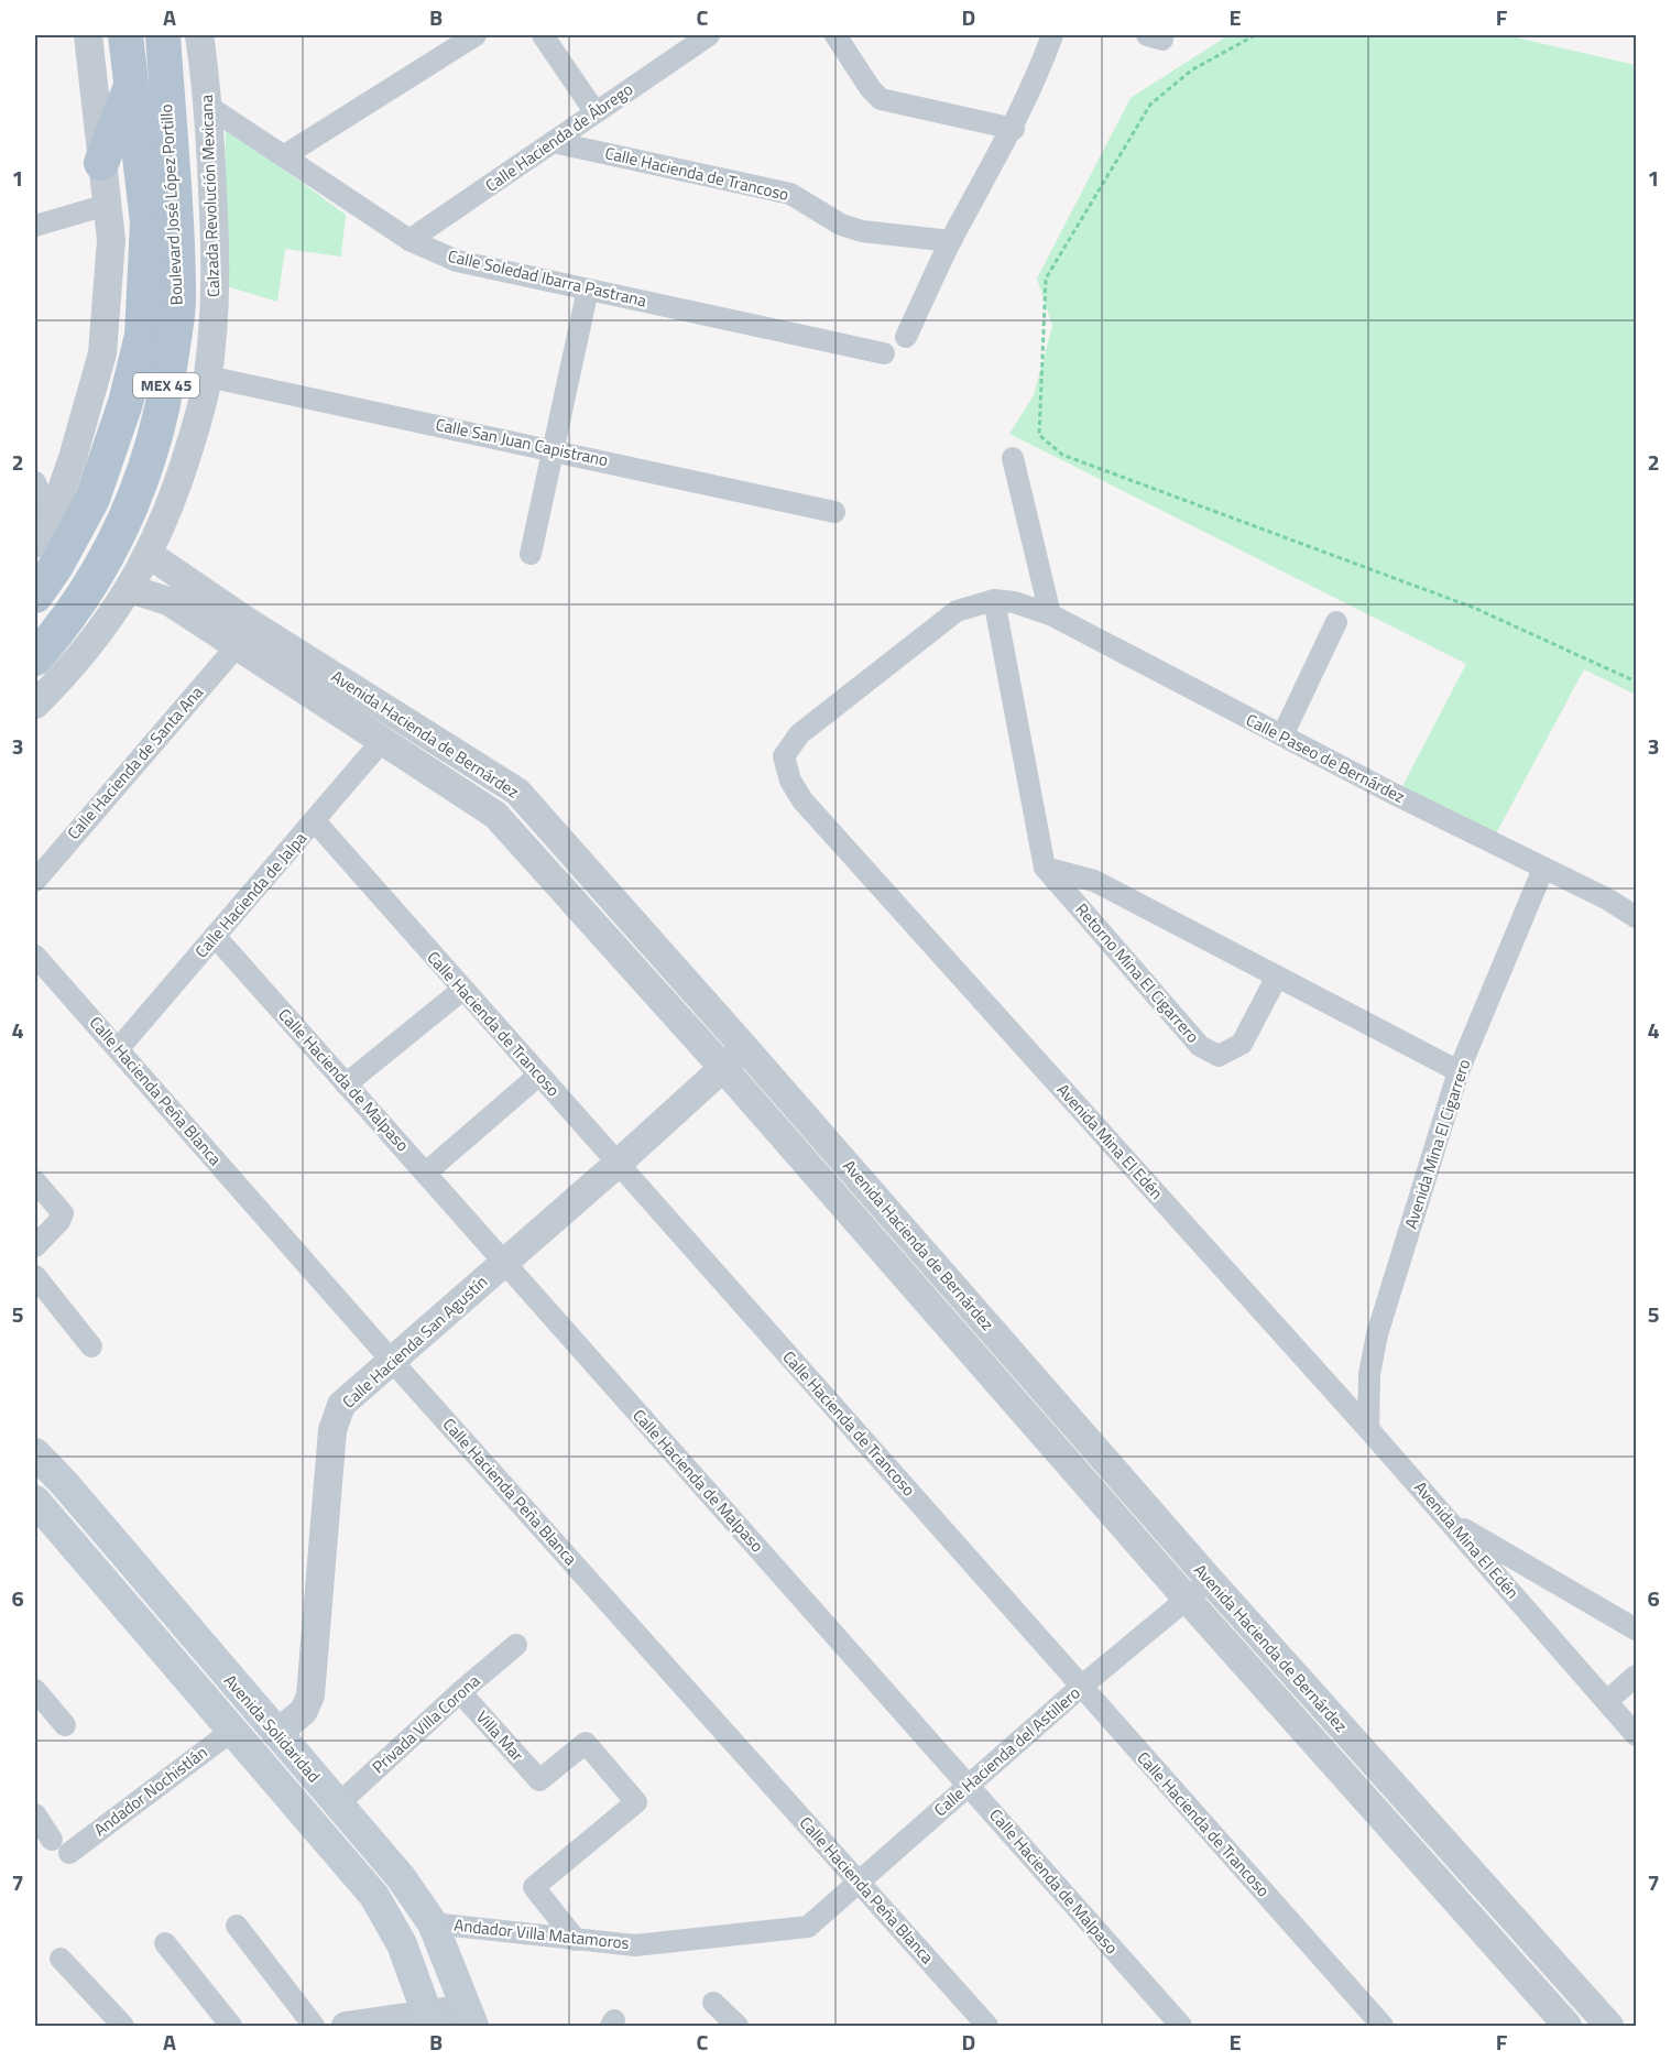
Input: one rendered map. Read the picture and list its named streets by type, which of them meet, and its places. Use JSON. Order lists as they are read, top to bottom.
{
  "streets": {
    "main road": ["Boulevard José López Portillo", "MEX 45", "Avenida Solidaridad"],
    "street": [
      "Calle Hacienda de Ábrego",
      "Calle Hacienda de Trancoso",
      "Calzada Revolución Mexicana",
      "Calle Soledad Ibarra Pastrana",
      "Calle San Juan Capistrano",
      "Avenida Hacienda de Bernárdez",
      "Calle Paseo de Bernárdez",
      "Calle Hacienda de Santa Ana",
      "Calle Hacienda de Jalpa",
      "Retorno Mina El Cigarrero",
      "Calle Hacienda de Malpaso",
      "Calle Hacienda Peña Blanca",
      "Avenida Mina El Edén",
      "Avenida Mina El Cigarrero",
      "Calle Hacienda San Agustín",
      "Privada Villa Corona",
      "Villa Mar",
      "Calle Hacienda del Astillero",
      "Andador Nochistlán",
      "Andador Villa Matamoros"
    ]
  },
  "crossings": [
    ["Calle Hacienda de Ábrego", "Calle Hacienda de Trancoso"],
    ["Calle Hacienda de Ábrego", "Calle Soledad Ibarra Pastrana"],
    ["Calle Hacienda de Trancoso", "Calle Hacienda de Jalpa"],
    ["Calle Hacienda de Trancoso", "Calle Hacienda San Agustín"],
    ["Calle Hacienda de Trancoso", "Calle Hacienda del Astillero"],
    ["Calzada Revolución Mexicana", "Calle Soledad Ibarra Pastrana"],
    ["Calzada Revolución Mexicana", "Calle San Juan Capistrano"],
    ["Calzada Revolución Mexicana", "Avenida Hacienda de Bernárdez"],
    ["Avenida Hacienda de Bernárdez", "Calle Hacienda de Santa Ana"],
    ["Avenida Hacienda de Bernárdez", "Calle Hacienda de Jalpa"],
    ["Avenida Hacienda de Bernárdez", "Calle Hacienda San Agustín"],
    ["Avenida Hacienda de Bernárdez", "Calle Hacienda del Astillero"],
    ["Calle Paseo de Bernárdez", "Avenida Mina El Edén"],
    ["Calle Paseo de Bernárdez", "Avenida Mina El Cigarrero"],
    ["Calle Hacienda de Jalpa", "Calle Hacienda de Malpaso"],
    ["Calle Hacienda de Jalpa", "Calle Hacienda Peña Blanca"],
    ["Retorno Mina El Cigarrero", "Avenida Mina El Cigarrero"],
    ["Calle Hacienda de Malpaso", "Calle Hacienda San Agustín"],
    ["Calle Hacienda de Malpaso", "Calle Hacienda del Astillero"],
    ["Calle Hacienda Peña Blanca", "Calle Hacienda San Agustín"],
    ["Calle Hacienda Peña Blanca", "Calle Hacienda del Astillero"],
    ["Avenida Mina El Edén", "Avenida Mina El Cigarrero"],
    ["Calle Hacienda San Agustín", "Avenida Solidaridad"],
    ["Privada Villa Corona", "Avenida Solidaridad"],
    ["Privada Villa Corona", "Villa Mar"],
    ["Avenida Solidaridad", "Andador Nochistlán"],
    ["Avenida Solidaridad", "Andador Villa Matamoros"],
    ["Villa Mar", "Andador Villa Matamoros"],
    ["Calle Hacienda del Astillero", "Andador Villa Matamoros"]
  ],
  "grid": {
    "columns": [
      "A",
      "B",
      "C",
      "D",
      "E",
      "F"
    ],
    "rows": [
      "1",
      "2",
      "3",
      "4",
      "5",
      "6",
      "7"
    ]
  }
}
